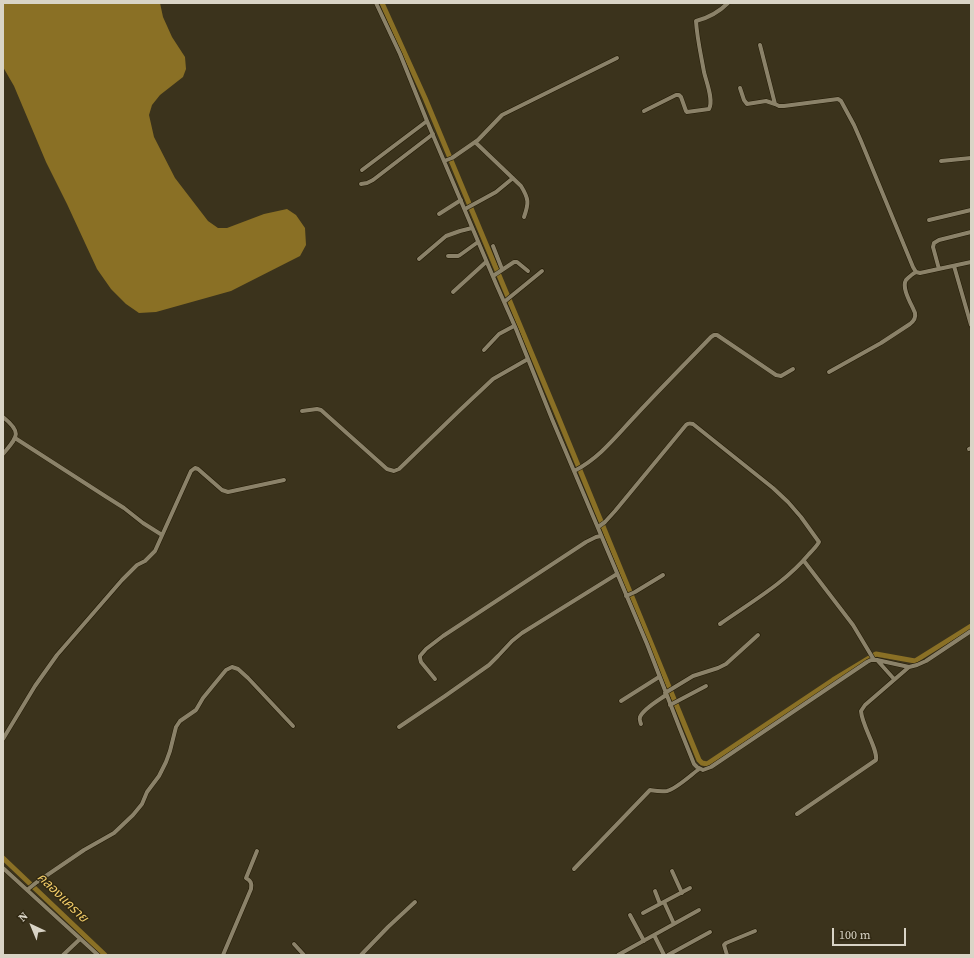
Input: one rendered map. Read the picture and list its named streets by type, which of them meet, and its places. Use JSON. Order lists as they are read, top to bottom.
{
  "water": ["คลองเเคราย"],
  "scale_bar": "100 m",
  "north": "top left"
}
